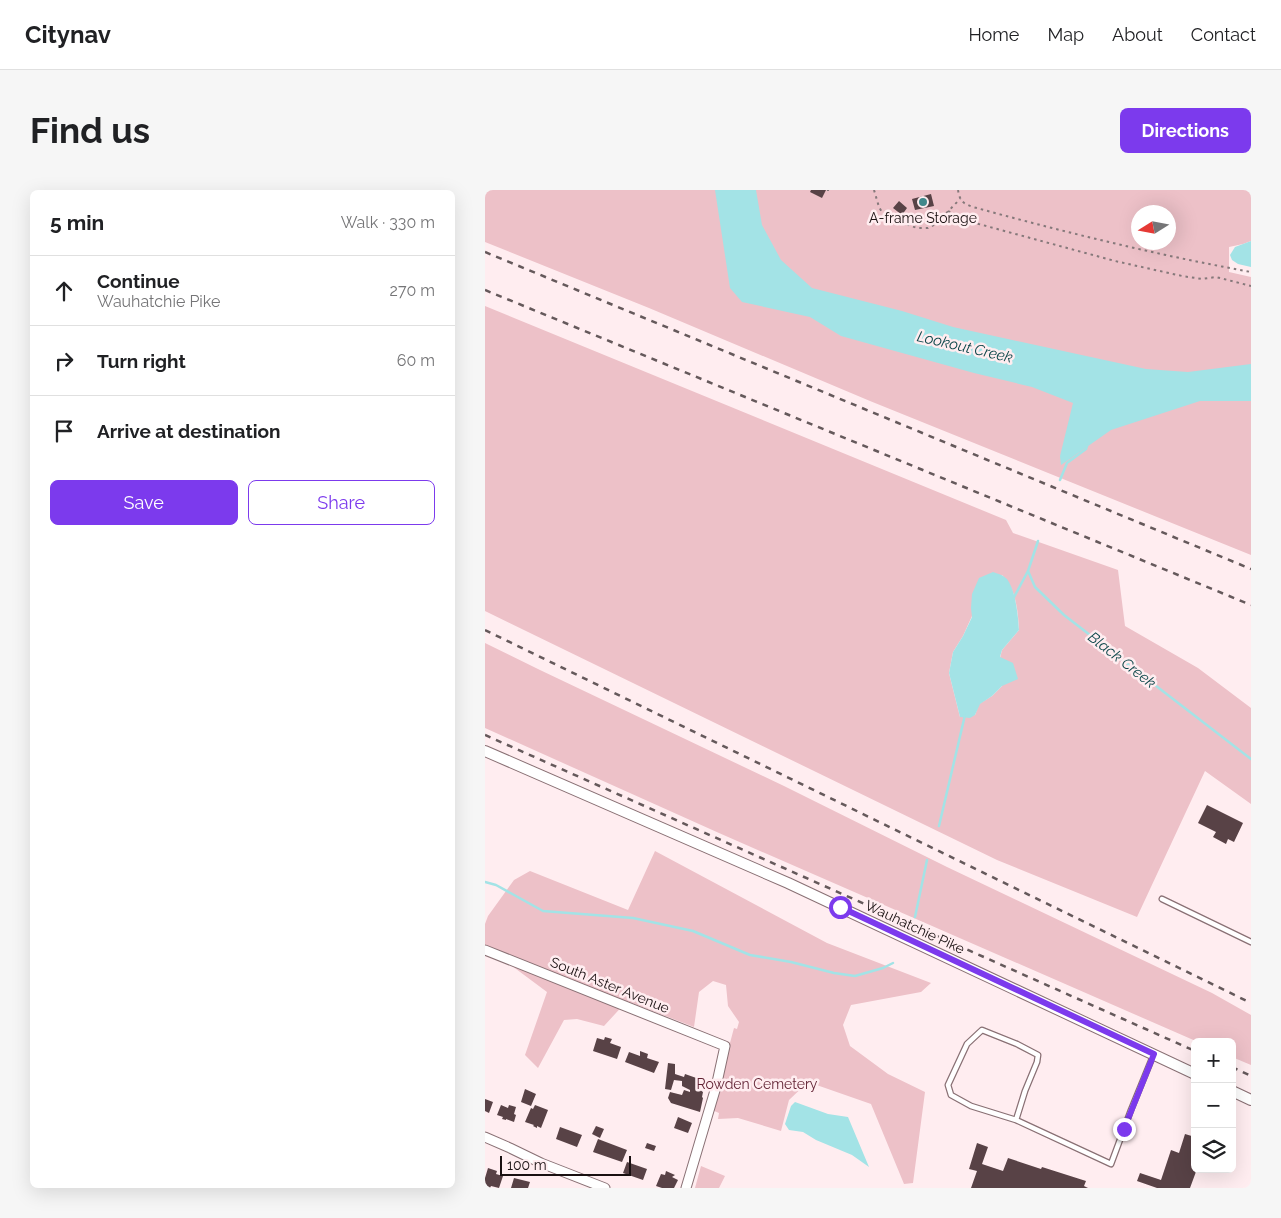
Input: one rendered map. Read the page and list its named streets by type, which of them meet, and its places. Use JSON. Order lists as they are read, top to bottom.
{
  "streets": {
    "street": ["Wauhatchie Pike", "South Aster Avenue"]
  },
  "water": ["Lookout Creek", "Black Creek"],
  "parks": ["Rowden Cemetery"],
  "places": ["A-frame Storage"],
  "scale_bar": "100 m",
  "north": "left",
  "page": {
    "header": "Citynav",
    "nav": [
      "Home",
      "Map",
      "About",
      "Contact"
    ],
    "buttons": [
      "Directions",
      ["Save", "Share"]
    ],
    "title": "Find us",
    "heading": ["5 min", "Walk · 330 m"],
    "list": [
      ["Continue", "Wauhatchie Pike", "270 m"],
      ["Turn right", "60 m"],
      "Arrive at destination"
    ],
    "map_buttons": ["+", "−"],
    "scale": "100 m"
  }
}
